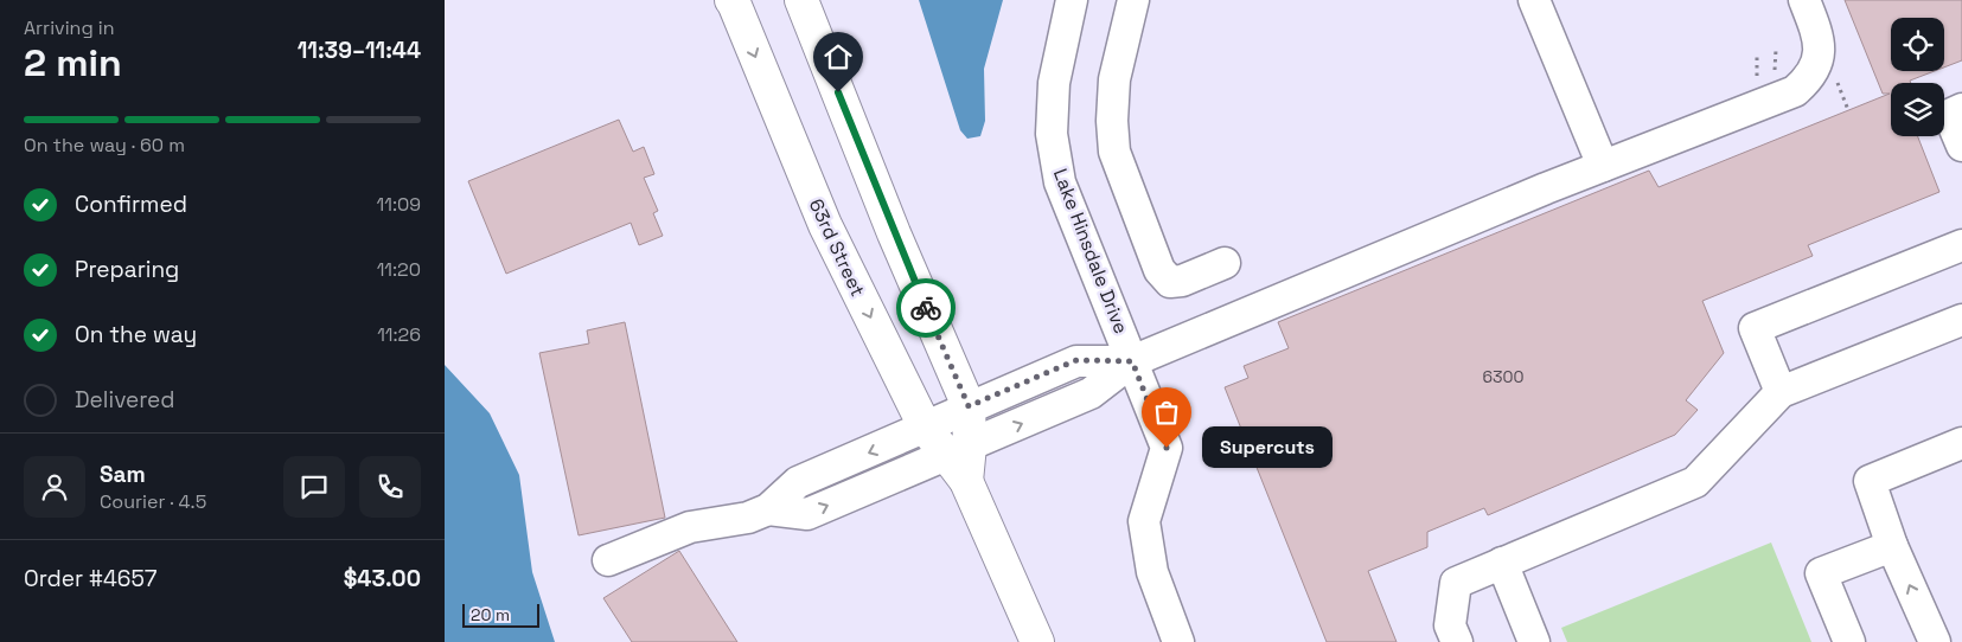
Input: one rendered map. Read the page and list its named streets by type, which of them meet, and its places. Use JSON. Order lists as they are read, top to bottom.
{
  "streets": {
    "main road": ["63rd Street"],
    "street": ["Lake Hinsdale Drive"]
  },
  "crossings": [
    ["63rd Street", "Lake Hinsdale Drive"]
  ],
  "places": ["Supercuts"],
  "house_numbers": ["6300"],
  "scale_bar": "20 m",
  "page": {
    "heading": ["2 min", "Arriving in", "11:39–11:44"],
    "panel": [
      "Sam",
      "Courier · 4.5",
      "Order #4657",
      "$43.00"
    ],
    "bar": "On the way · 60 m",
    "list": [
      ["Confirmed", "11:09"],
      ["Preparing", "11:20"],
      ["On the way", "11:26"],
      "Delivered"
    ],
    "bubble": "Supercuts",
    "scale": "20 m"
  }
}
